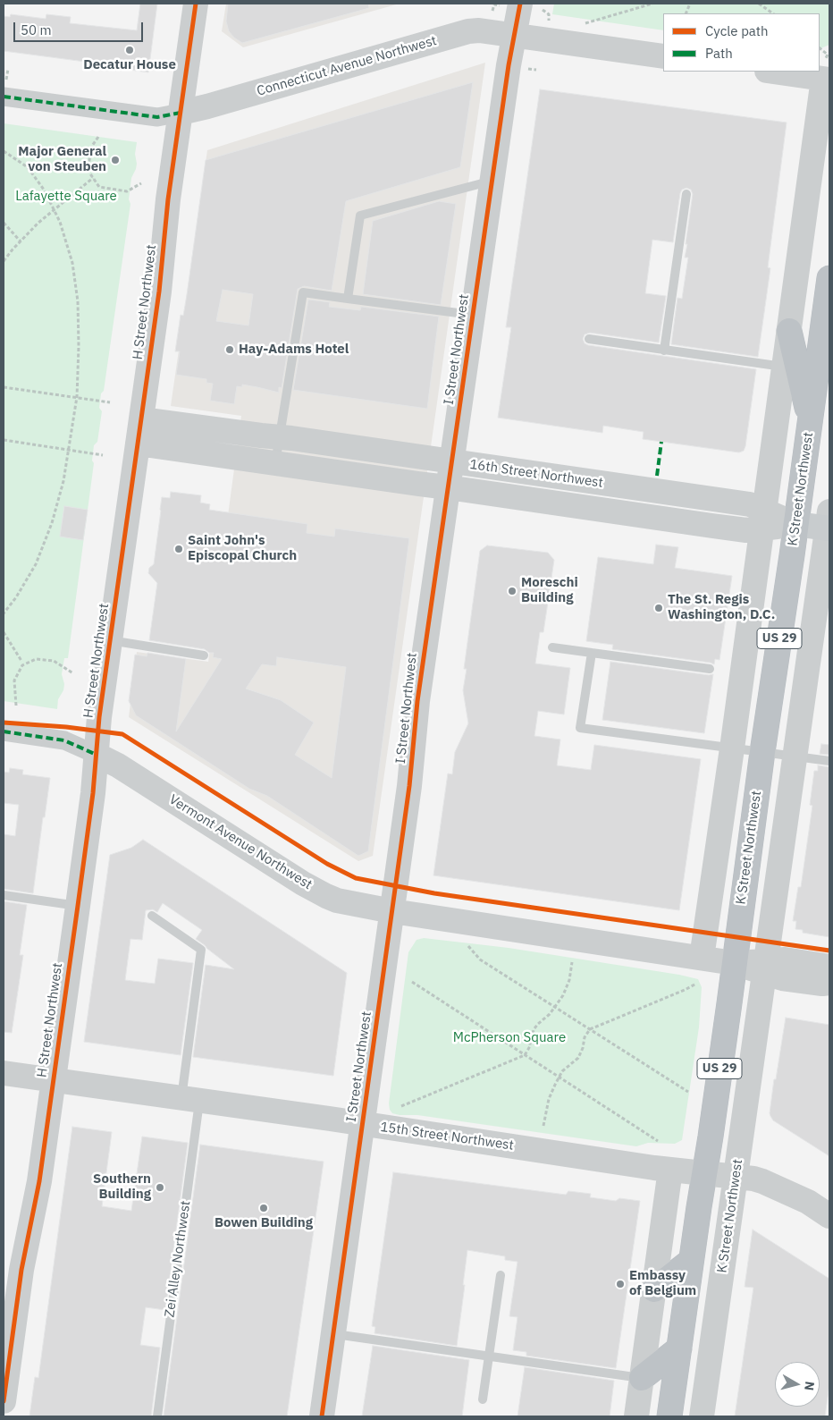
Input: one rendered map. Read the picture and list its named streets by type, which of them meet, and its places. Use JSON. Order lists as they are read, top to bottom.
{
  "streets": {
    "highway": ["K Street Northwest", "US 29"],
    "main road": ["16th Street Northwest"],
    "street": [
      "Connecticut Avenue Northwest",
      "H Street Northwest",
      "I Street Northwest",
      "Vermont Avenue Northwest",
      "15th Street Northwest"
    ],
    "lane": ["Zei Alley Northwest"]
  },
  "crossings": [
    ["Connecticut Avenue Northwest", "H Street Northwest"],
    ["Connecticut Avenue Northwest", "I Street Northwest"],
    ["H Street Northwest", "16th Street Northwest"],
    ["H Street Northwest", "Vermont Avenue Northwest"],
    ["H Street Northwest", "15th Street Northwest"],
    ["I Street Northwest", "16th Street Northwest"],
    ["I Street Northwest", "Vermont Avenue Northwest"],
    ["I Street Northwest", "15th Street Northwest"],
    ["16th Street Northwest", "K Street Northwest"],
    ["K Street Northwest", "15th Street Northwest"],
    ["15th Street Northwest", "Zei Alley Northwest"]
  ],
  "parks": ["Lafayette Square", "McPherson Square"],
  "places": [
    "Decatur House",
    "Major General von Steuben",
    "Hay-Adams Hotel",
    "Saint John's Episcopal Church",
    "Moreschi Building",
    "The St. Regis Washington, D.C.",
    "Southern Building",
    "Bowen Building",
    "Embassy of Belgium"
  ],
  "legend": ["Cycle path", "Path"],
  "scale_bar": "50 m",
  "north": "right"
}
